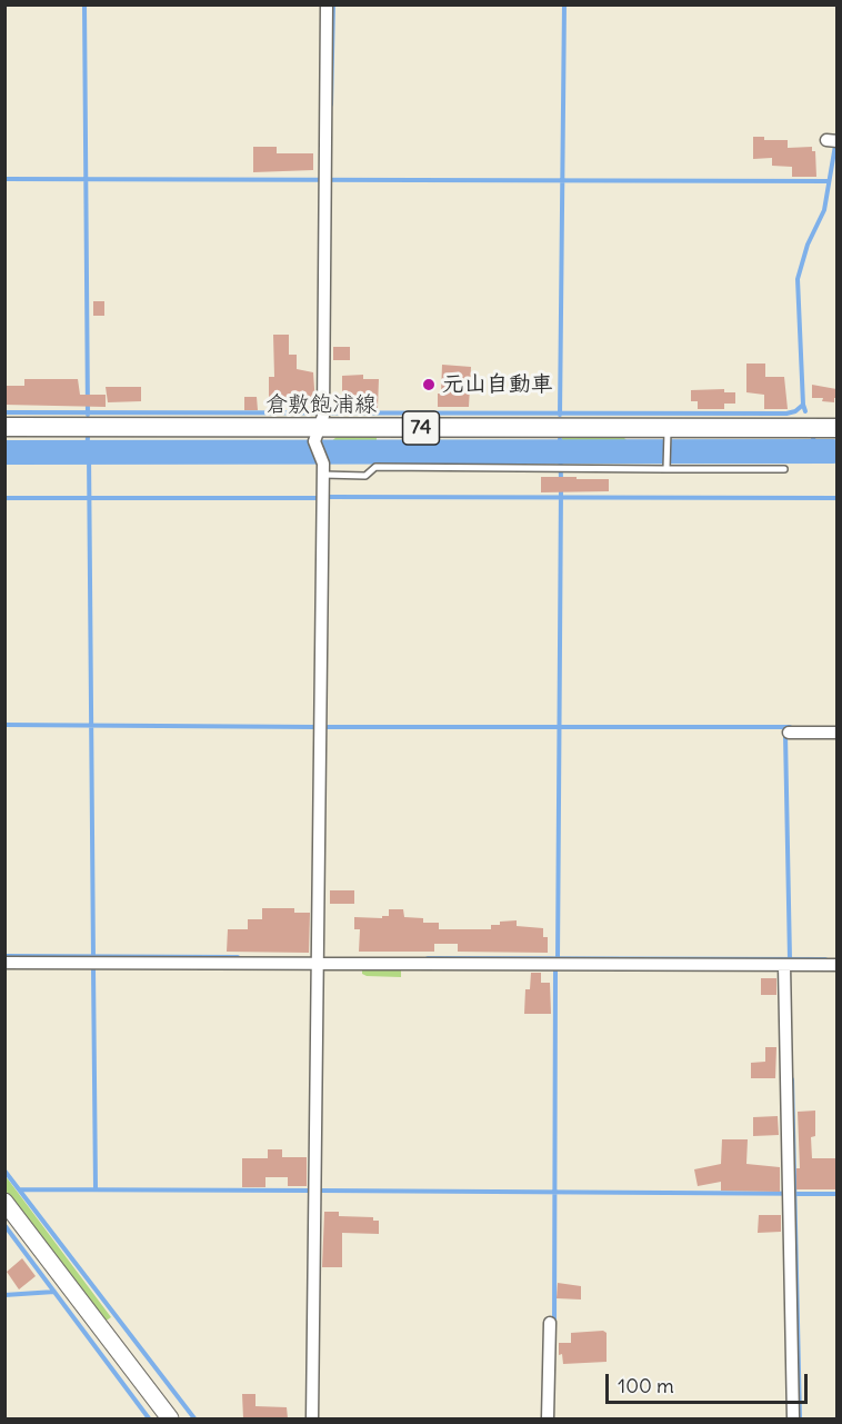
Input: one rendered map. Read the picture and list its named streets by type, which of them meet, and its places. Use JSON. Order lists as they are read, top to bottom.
{
  "streets": {
    "main road": ["倉敷飽浦線", "74"]
  },
  "places": ["元山自動車"],
  "scale_bar": "100 m"
}
